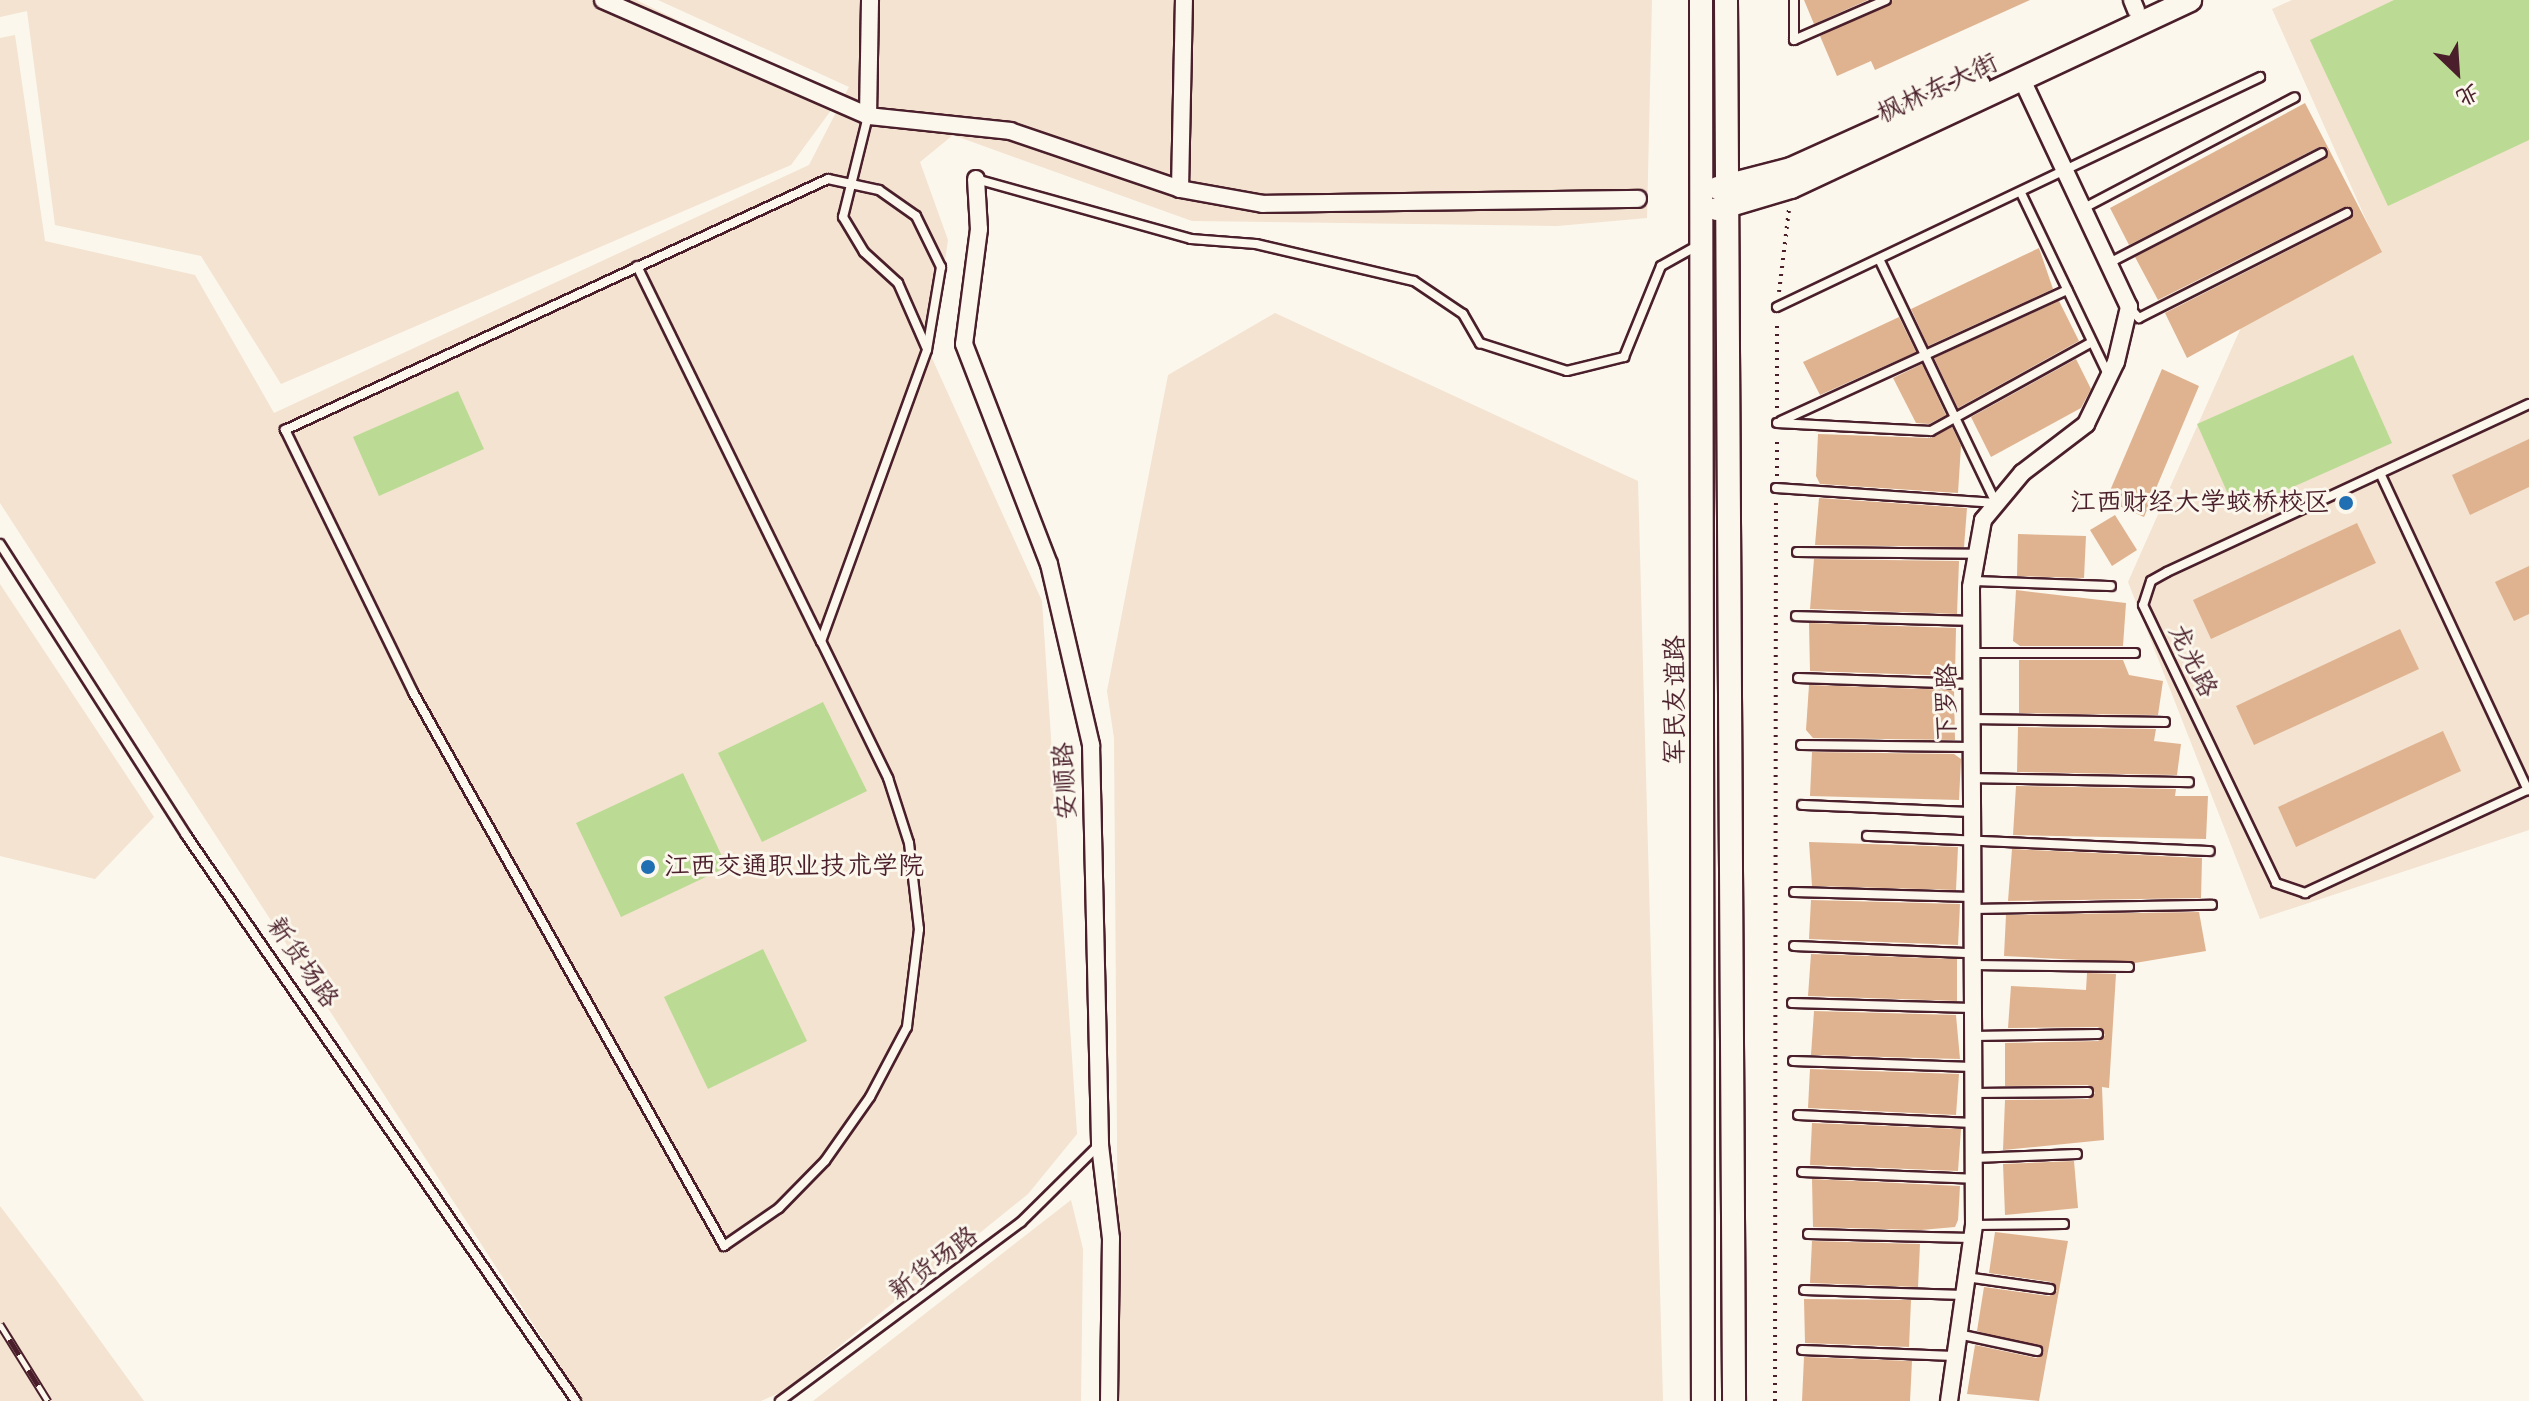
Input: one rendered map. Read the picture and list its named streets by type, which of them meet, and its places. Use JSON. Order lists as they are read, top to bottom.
{
  "streets": {
    "street": [
      "枫林东大街",
      "军民友谊路",
      "下罗路",
      "安顺路"
    ],
    "lane": ["龙光路", "新货场路"]
  },
  "crossings": [
    ["枫林东大街", "军民友谊路"],
    ["安顺路", "新货场路"]
  ],
  "places": ["江西财经大学蛟桥校区", "江西交通职业技术学院"],
  "north": "bottom right"
}
